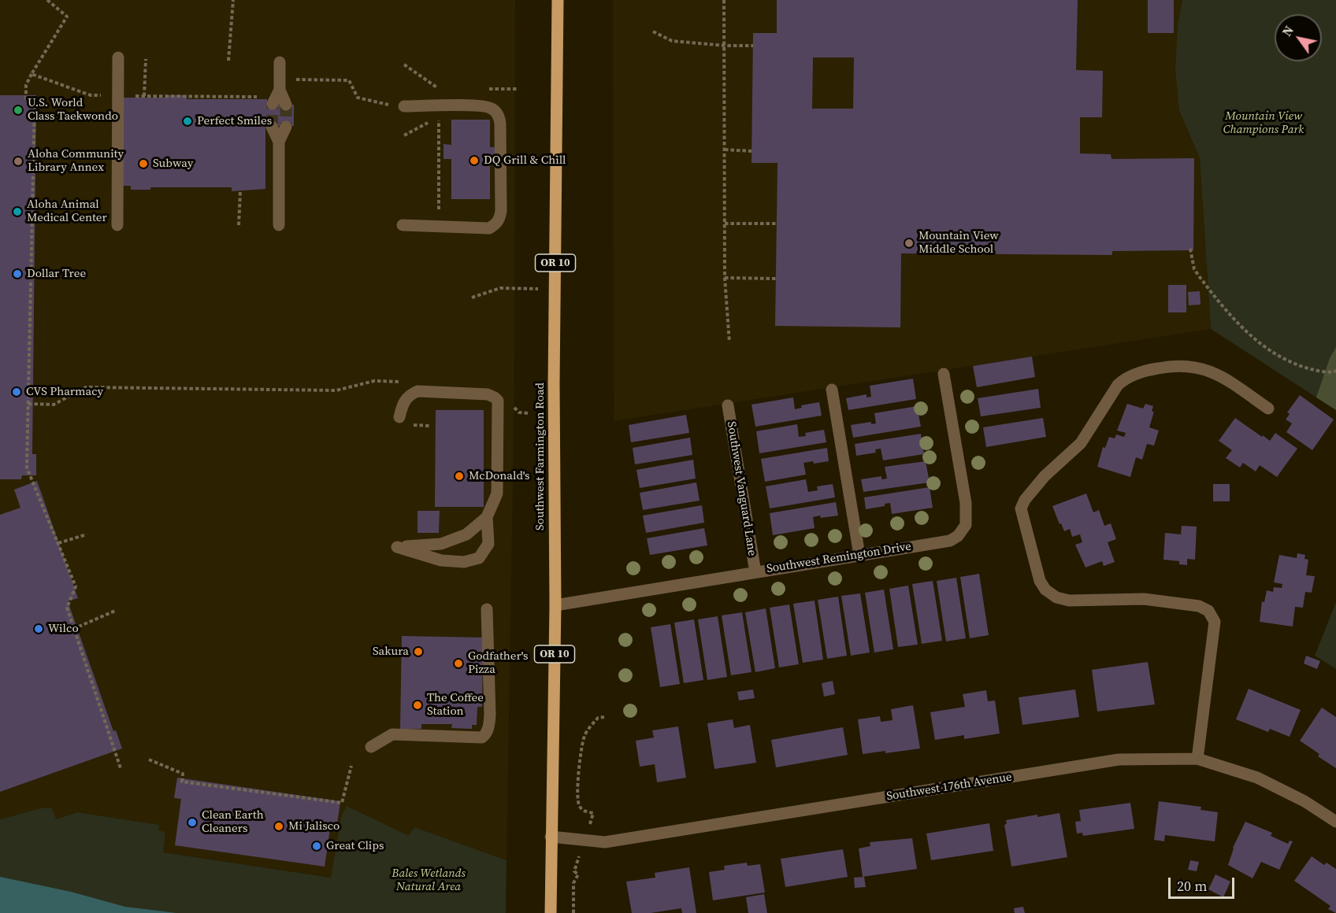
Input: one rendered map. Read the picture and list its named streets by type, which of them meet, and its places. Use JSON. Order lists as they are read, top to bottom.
{
  "streets": {
    "main road": ["OR 10", "Southwest Farmington Road"],
    "street": ["Southwest Vanguard Lane", "Southwest Remington Drive", "Southwest 176th Avenue"]
  },
  "crossings": [
    ["Southwest Farmington Road", "Southwest Remington Drive"],
    ["Southwest Farmington Road", "Southwest 176th Avenue"],
    ["Southwest Vanguard Lane", "Southwest Remington Drive"]
  ],
  "parks": ["Mountain View Champions Park", "Bales Wetlands Natural Area"],
  "places": [
    "U.S. World Class Taekwondo",
    "Perfect Smiles",
    "DQ Grill & Chill",
    "Aloha Community Library Annex",
    "Subway",
    "Aloha Animal Medical Center",
    "Mountain View Middle School",
    "Dollar Tree",
    "CVS Pharmacy",
    "McDonald's",
    "Wilco",
    "Sakura",
    "Godfather's Pizza",
    "The Coffee Station",
    "Clean Earth Cleaners",
    "Mi Jalisco",
    "Great Clips"
  ],
  "scale_bar": "20 m",
  "north": "top left"
}
